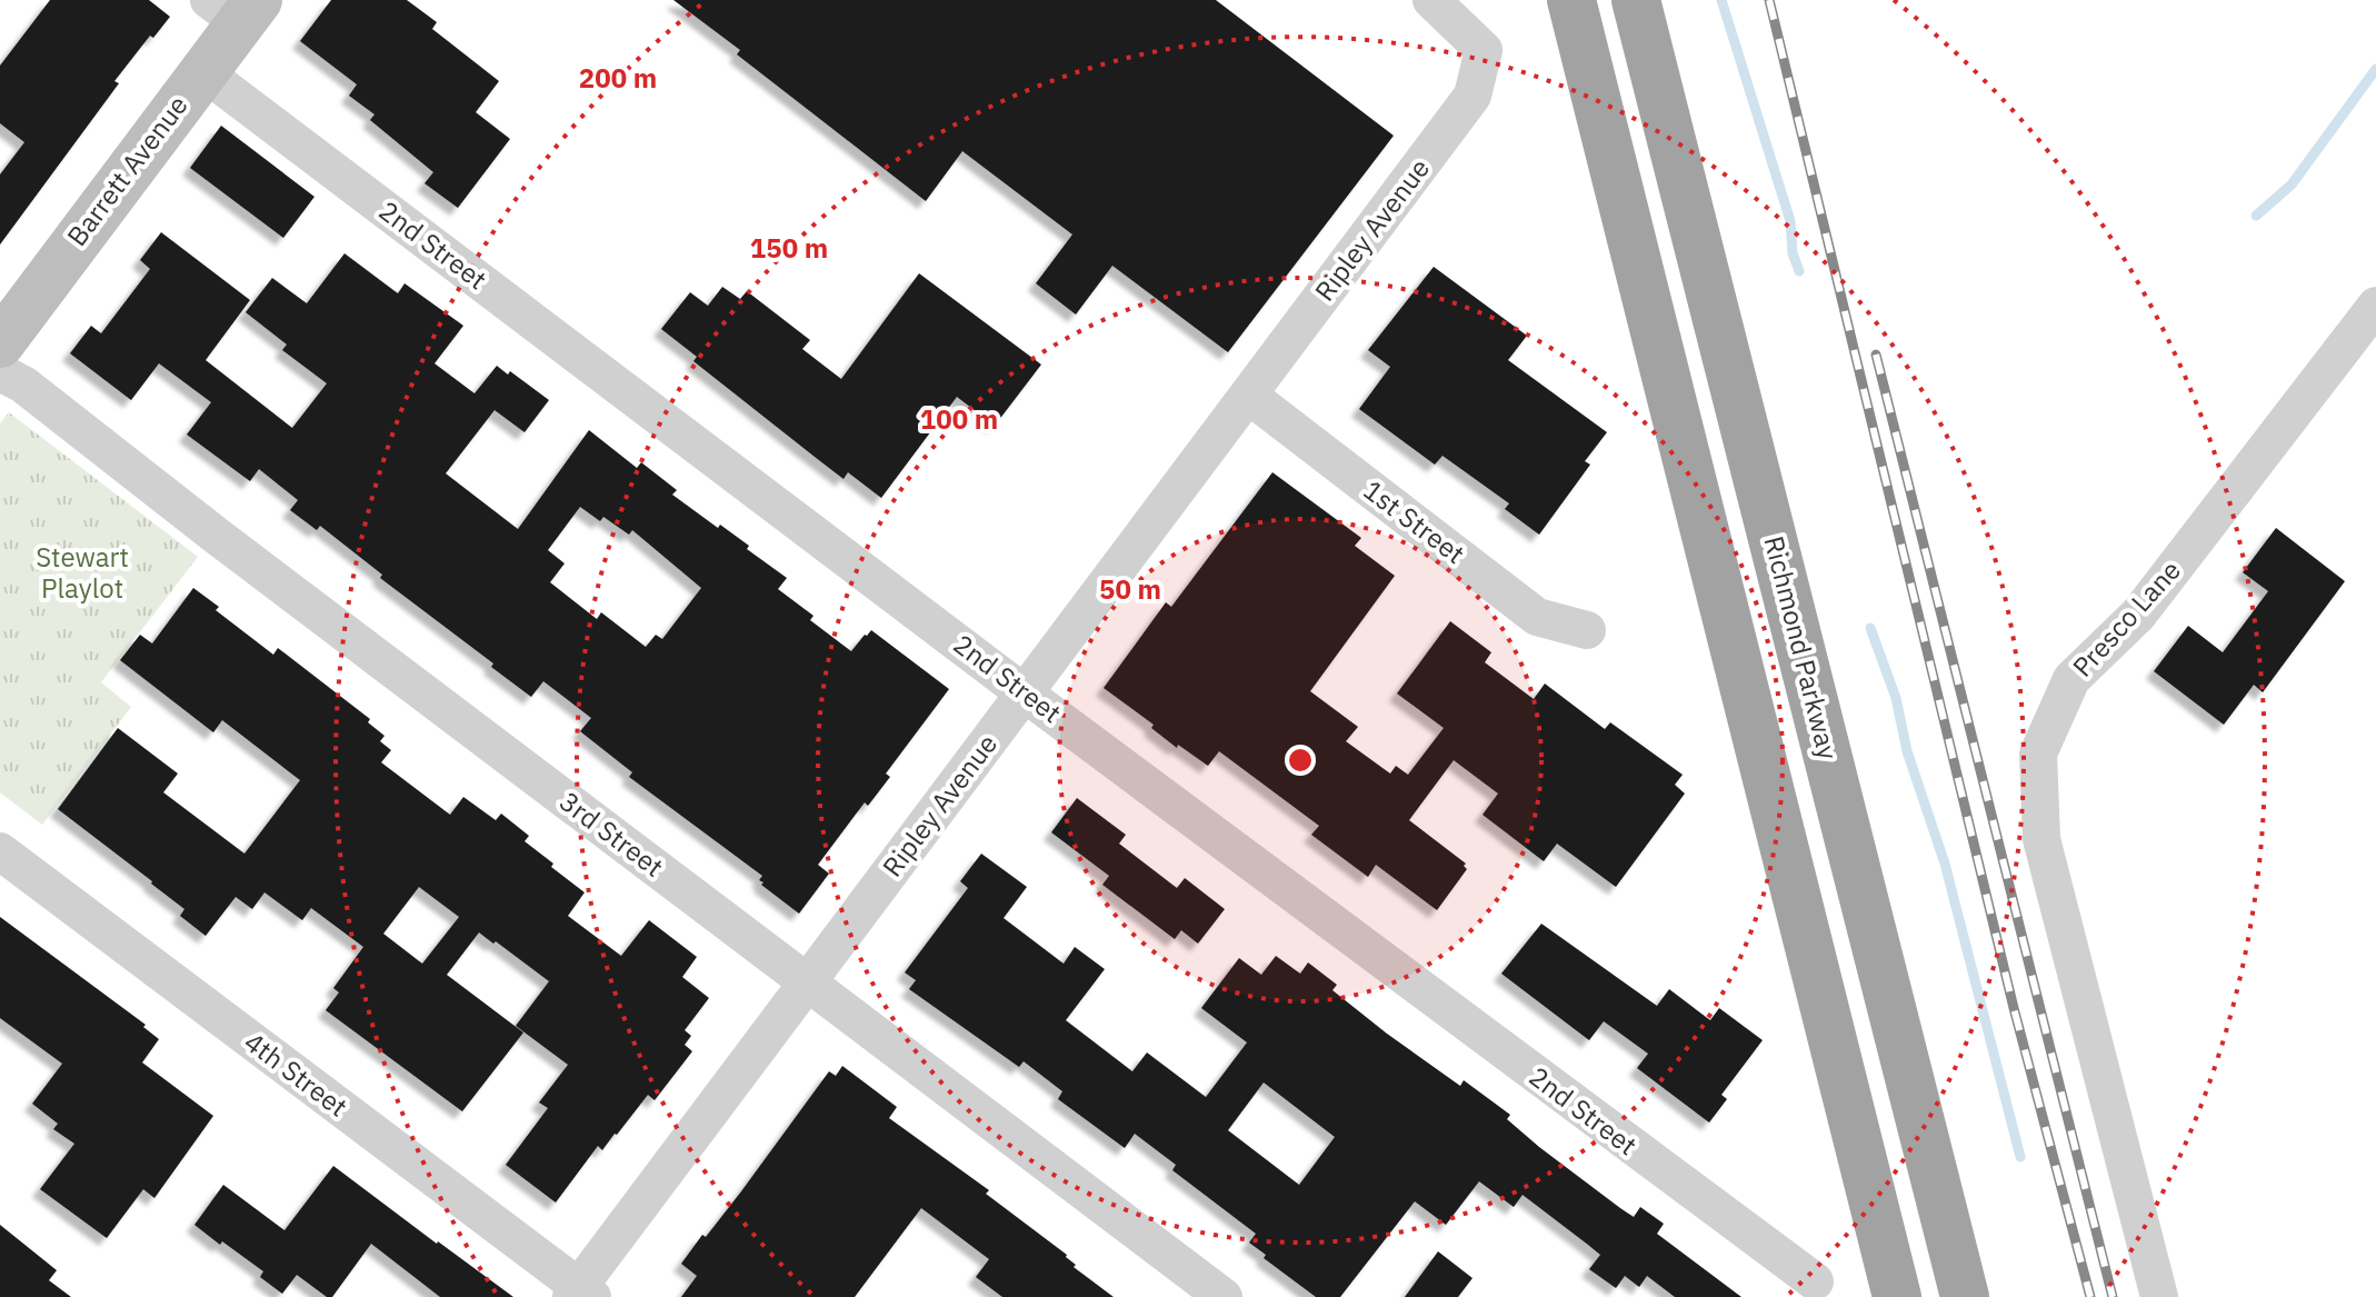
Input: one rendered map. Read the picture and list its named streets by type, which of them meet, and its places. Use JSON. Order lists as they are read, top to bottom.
{
  "streets": {
    "highway": ["Richmond Parkway"],
    "main road": ["Barrett Avenue"],
    "street": [
      "Ripley Avenue",
      "2nd Street",
      "1st Street",
      "Presco Lane",
      "3rd Street",
      "4th Street"
    ]
  },
  "crossings": [
    ["Barrett Avenue", "2nd Street"],
    ["Ripley Avenue", "2nd Street"],
    ["Ripley Avenue", "1st Street"],
    ["Ripley Avenue", "3rd Street"],
    ["Ripley Avenue", "4th Street"]
  ],
  "parks": ["Stewart Playlot"],
  "rings": [
    "200 m",
    "150 m",
    "100 m",
    "50 m"
  ]
}
